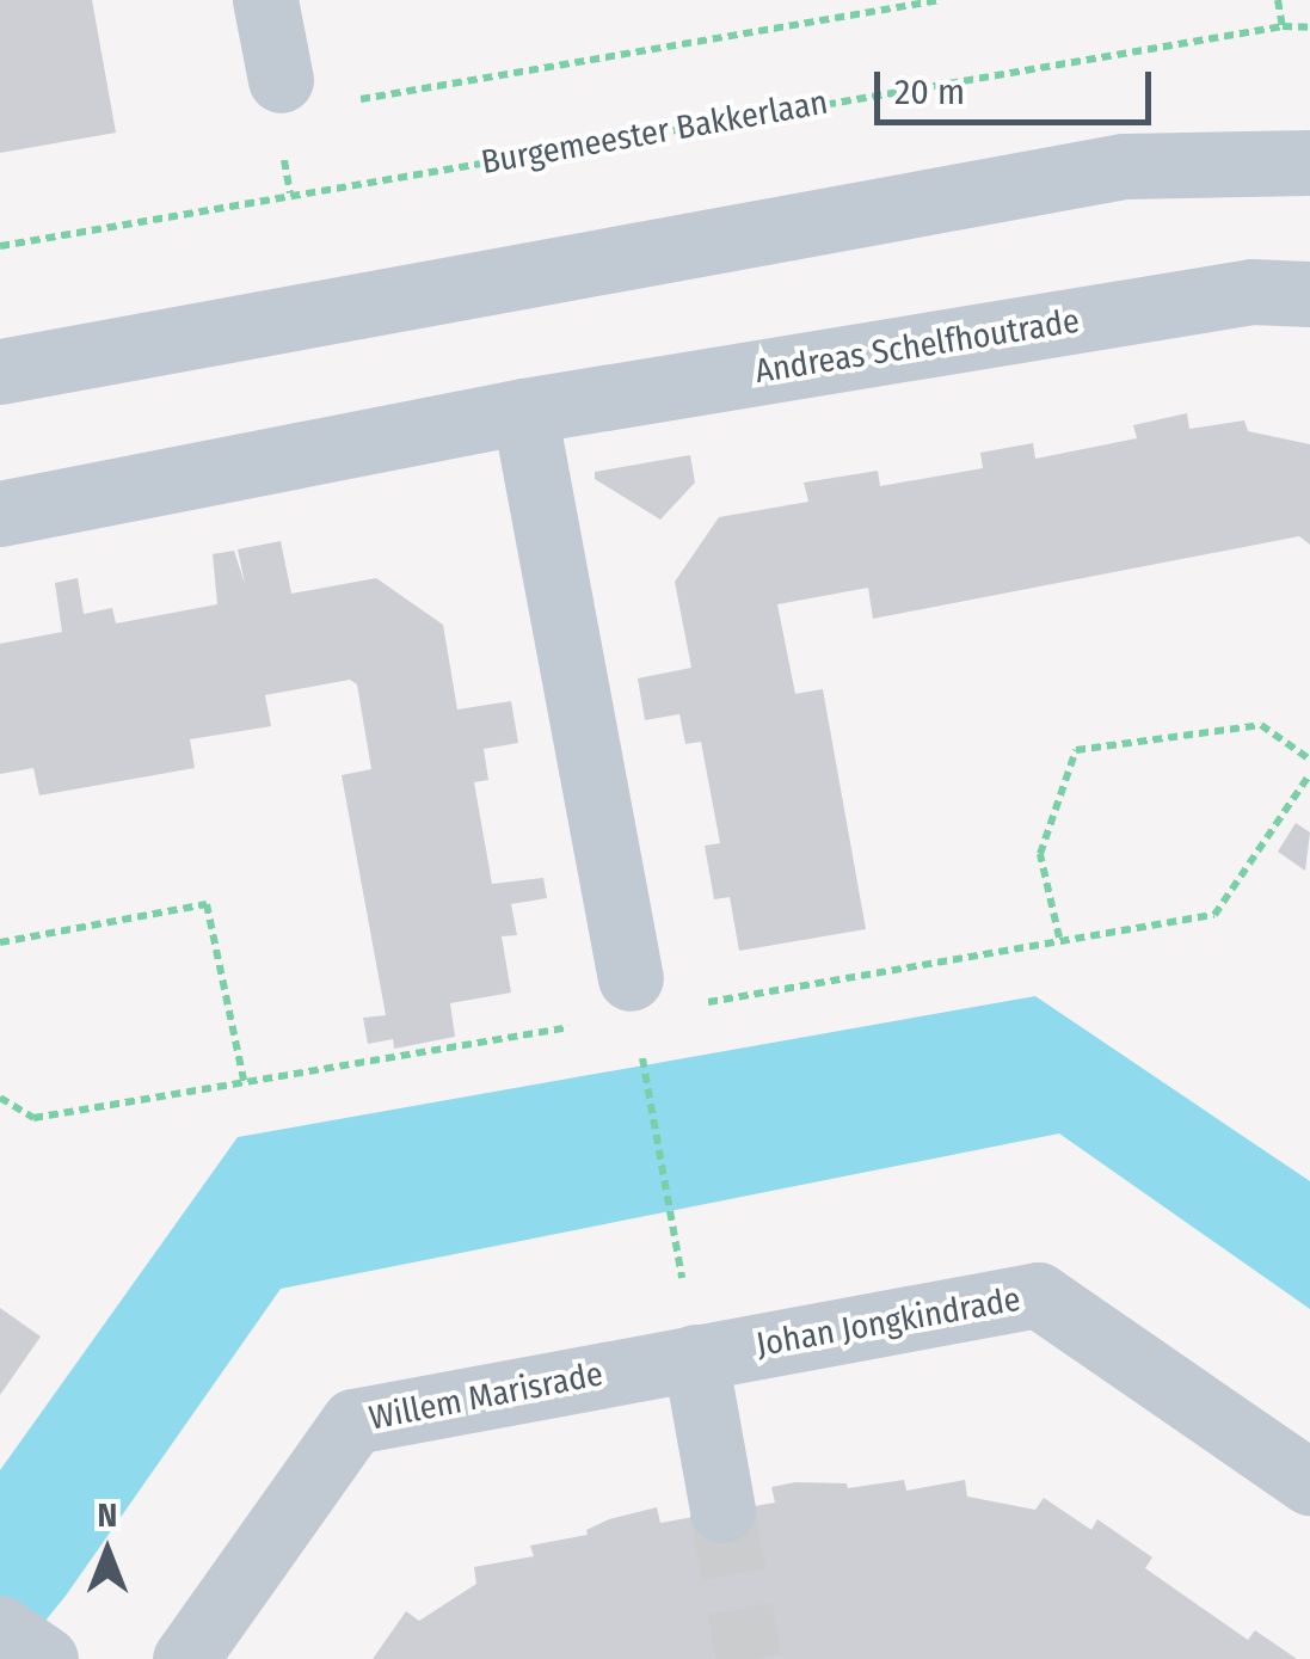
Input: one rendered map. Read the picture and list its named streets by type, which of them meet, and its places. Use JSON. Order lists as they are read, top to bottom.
{
  "streets": {
    "street": ["Andreas Schelfhoutrade", "Johan Jongkindrade", "Willem Marisrade"],
    "path": ["Burgemeester Bakkerlaan"]
  },
  "crossings": [
    ["Johan Jongkindrade", "Willem Marisrade"]
  ],
  "scale_bar": "20 m",
  "north": "top"
}
